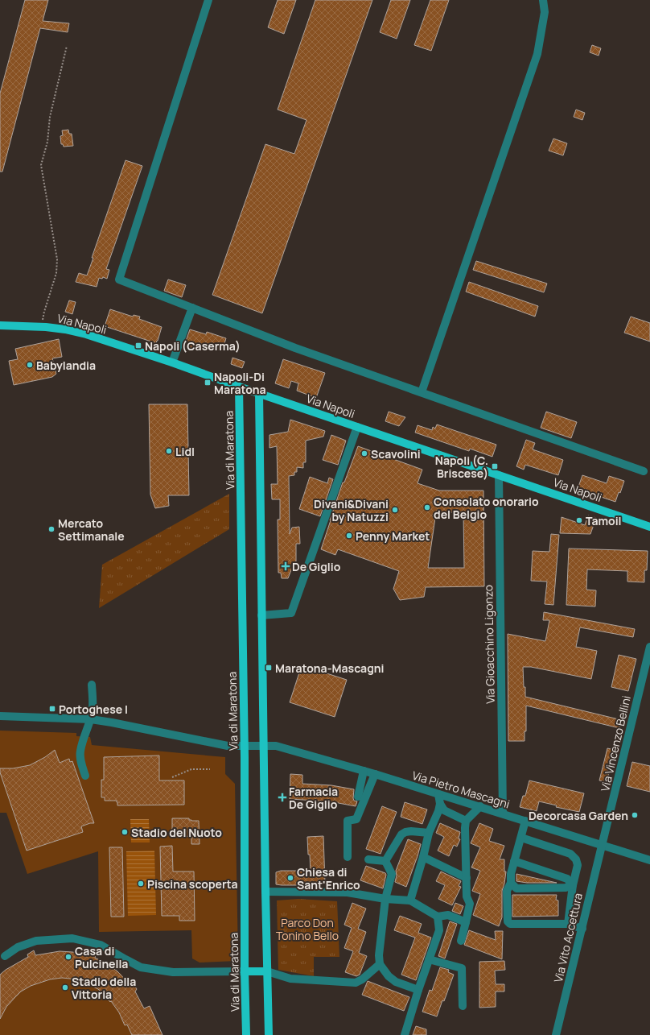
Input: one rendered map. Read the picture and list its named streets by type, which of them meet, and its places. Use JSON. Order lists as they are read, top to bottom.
{
  "streets": {
    "main road": ["Via Napoli", "Via di Maratona"],
    "street": [
      "Via Gioacchino Ligonzo",
      "Via Vincenzo Bellini",
      "Via Pietro Mascagni",
      "Via Vito Accettura"
    ]
  },
  "crossings": [
    ["Via Napoli", "Via di Maratona"],
    ["Via Napoli", "Via Gioacchino Ligonzo"],
    ["Via di Maratona", "Via Pietro Mascagni"],
    ["Via Gioacchino Ligonzo", "Via Pietro Mascagni"],
    ["Via Vincenzo Bellini", "Via Pietro Mascagni"],
    ["Via Vincenzo Bellini", "Via Vito Accettura"],
    ["Via Pietro Mascagni", "Via Vito Accettura"]
  ],
  "parks": ["Parco Don Tonino Bello"],
  "places": {
    "transit": [
      "Napoli (Caserma)",
      "Napoli-Di Maratona",
      "Napoli (C. Briscese)",
      "Maratona-Mascagni",
      "Portoghese I"
    ],
    "other": [
      "Babylandia",
      "Lidl",
      "Scavolini",
      "Consolato onorario del Belgio",
      "Divani&Divani by Natuzzi",
      "Tamoil",
      "Mercato Settimanale",
      "Penny Market",
      "Decorcasa Garden",
      "Stadio del Nuoto",
      "Chiesa di Sant'Enrico",
      "Piscina scoperta",
      "Casa di Pulcinella",
      "Stadio della Vittoria"
    ],
    "health": ["De Giglio", "Farmacia De Giglio"]
  }
}
